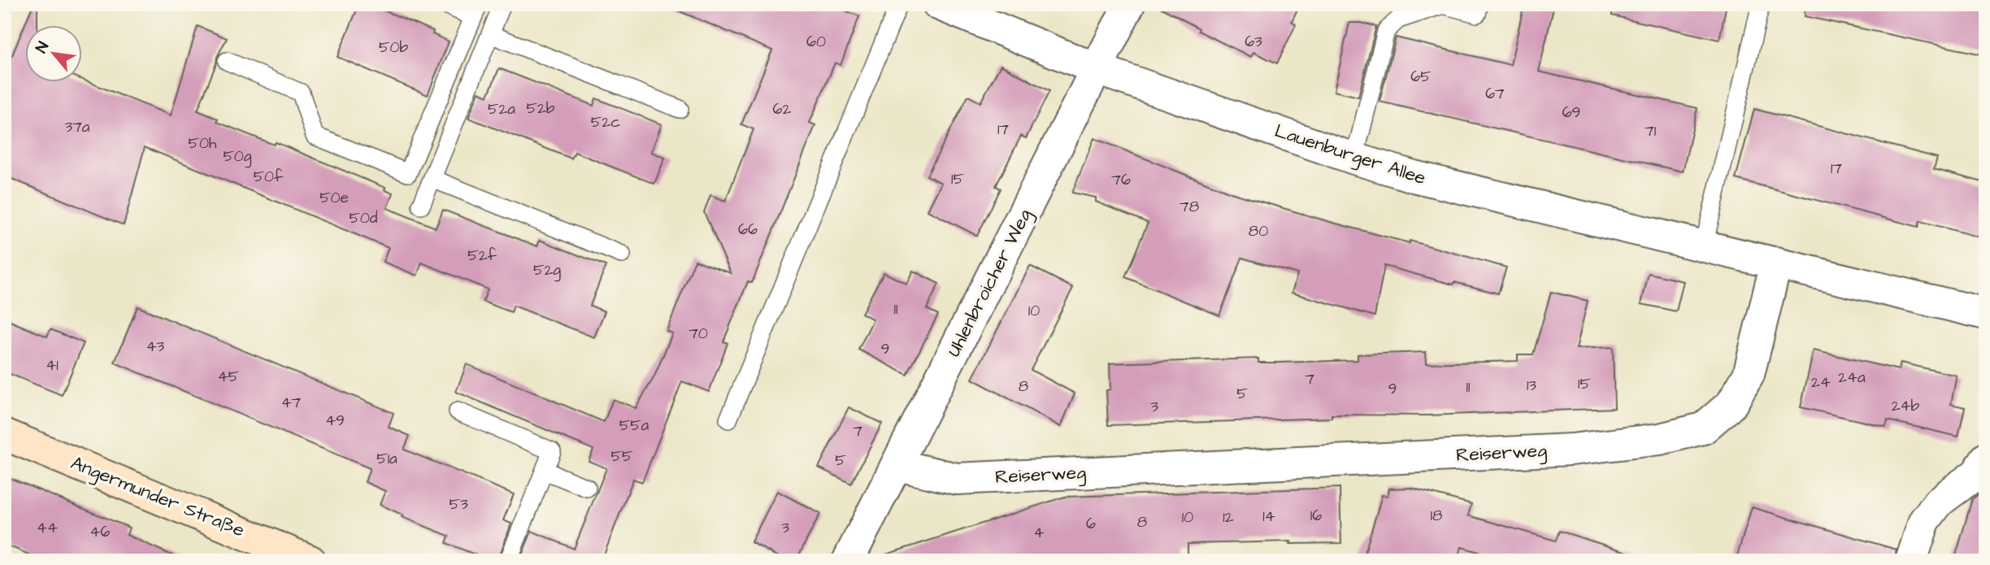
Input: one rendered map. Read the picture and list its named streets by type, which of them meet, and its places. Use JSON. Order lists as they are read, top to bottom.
{
  "streets": {
    "main road": ["Angermunder Straße"],
    "street": ["Lauenburger Allee", "Uhlenbroicher Weg", "Reiserweg"]
  },
  "crossings": [
    ["Lauenburger Allee", "Uhlenbroicher Weg"],
    ["Lauenburger Allee", "Reiserweg"],
    ["Uhlenbroicher Weg", "Reiserweg"]
  ],
  "house_numbers": [
    "60",
    "63",
    "50b",
    "65",
    "67",
    "52b",
    "52a",
    "62",
    "69",
    "52c",
    "37a",
    "17",
    "71",
    "50h",
    "50g",
    "17",
    "50f",
    "15",
    "76",
    "50e",
    "78",
    "50d",
    "66",
    "80",
    "52f",
    "52g",
    "11",
    "10",
    "70",
    "43",
    "9",
    "41",
    "45",
    "24a",
    "7",
    "24",
    "15",
    "13",
    "8",
    "11",
    "9",
    "5",
    "47",
    "24b",
    "3",
    "49",
    "55a",
    "7",
    "55",
    "51a",
    "5",
    "53",
    "16",
    "18",
    "14",
    "10",
    "12",
    "8",
    "6",
    "44",
    "3",
    "46",
    "4"
  ],
  "north": "top left"
}
